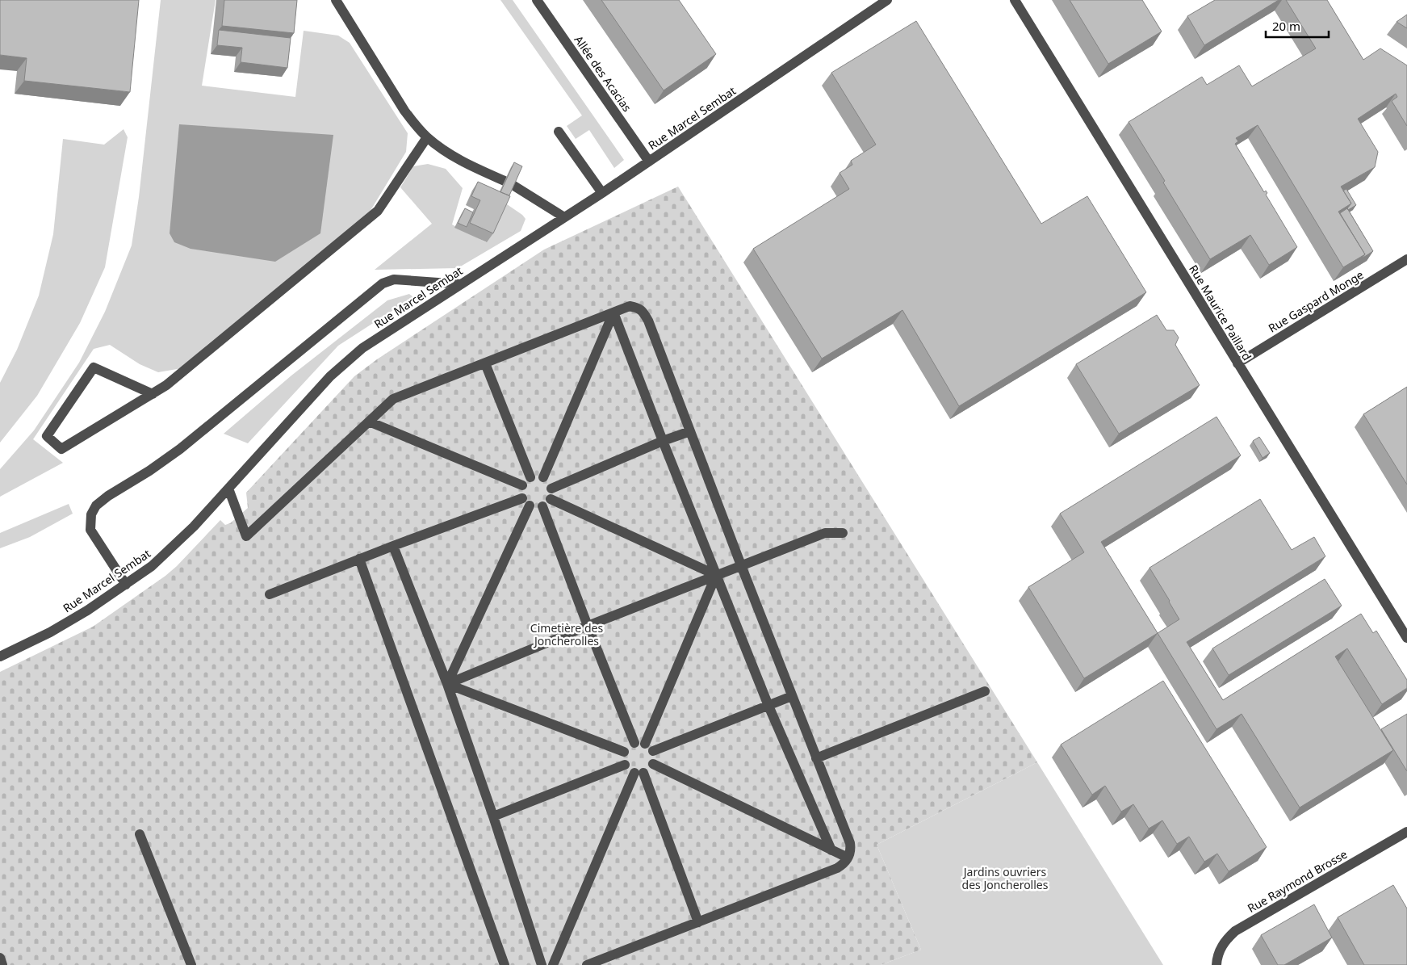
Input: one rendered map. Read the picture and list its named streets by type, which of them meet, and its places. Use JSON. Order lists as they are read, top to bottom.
{
  "streets": {
    "street": [
      "Allée des Acacias",
      "Rue Marcel Sembat",
      "Rue Gaspard Monge",
      "Rue Maurice Paillard",
      "Rue Raymond Brosse"
    ]
  },
  "crossings": [
    ["Allée des Acacias", "Rue Marcel Sembat"],
    ["Rue Gaspard Monge", "Rue Maurice Paillard"]
  ],
  "parks": ["Cimetière des Joncherolles", "Jardins ouvriers des Joncherolles"],
  "scale_bar": "20 m"
}
